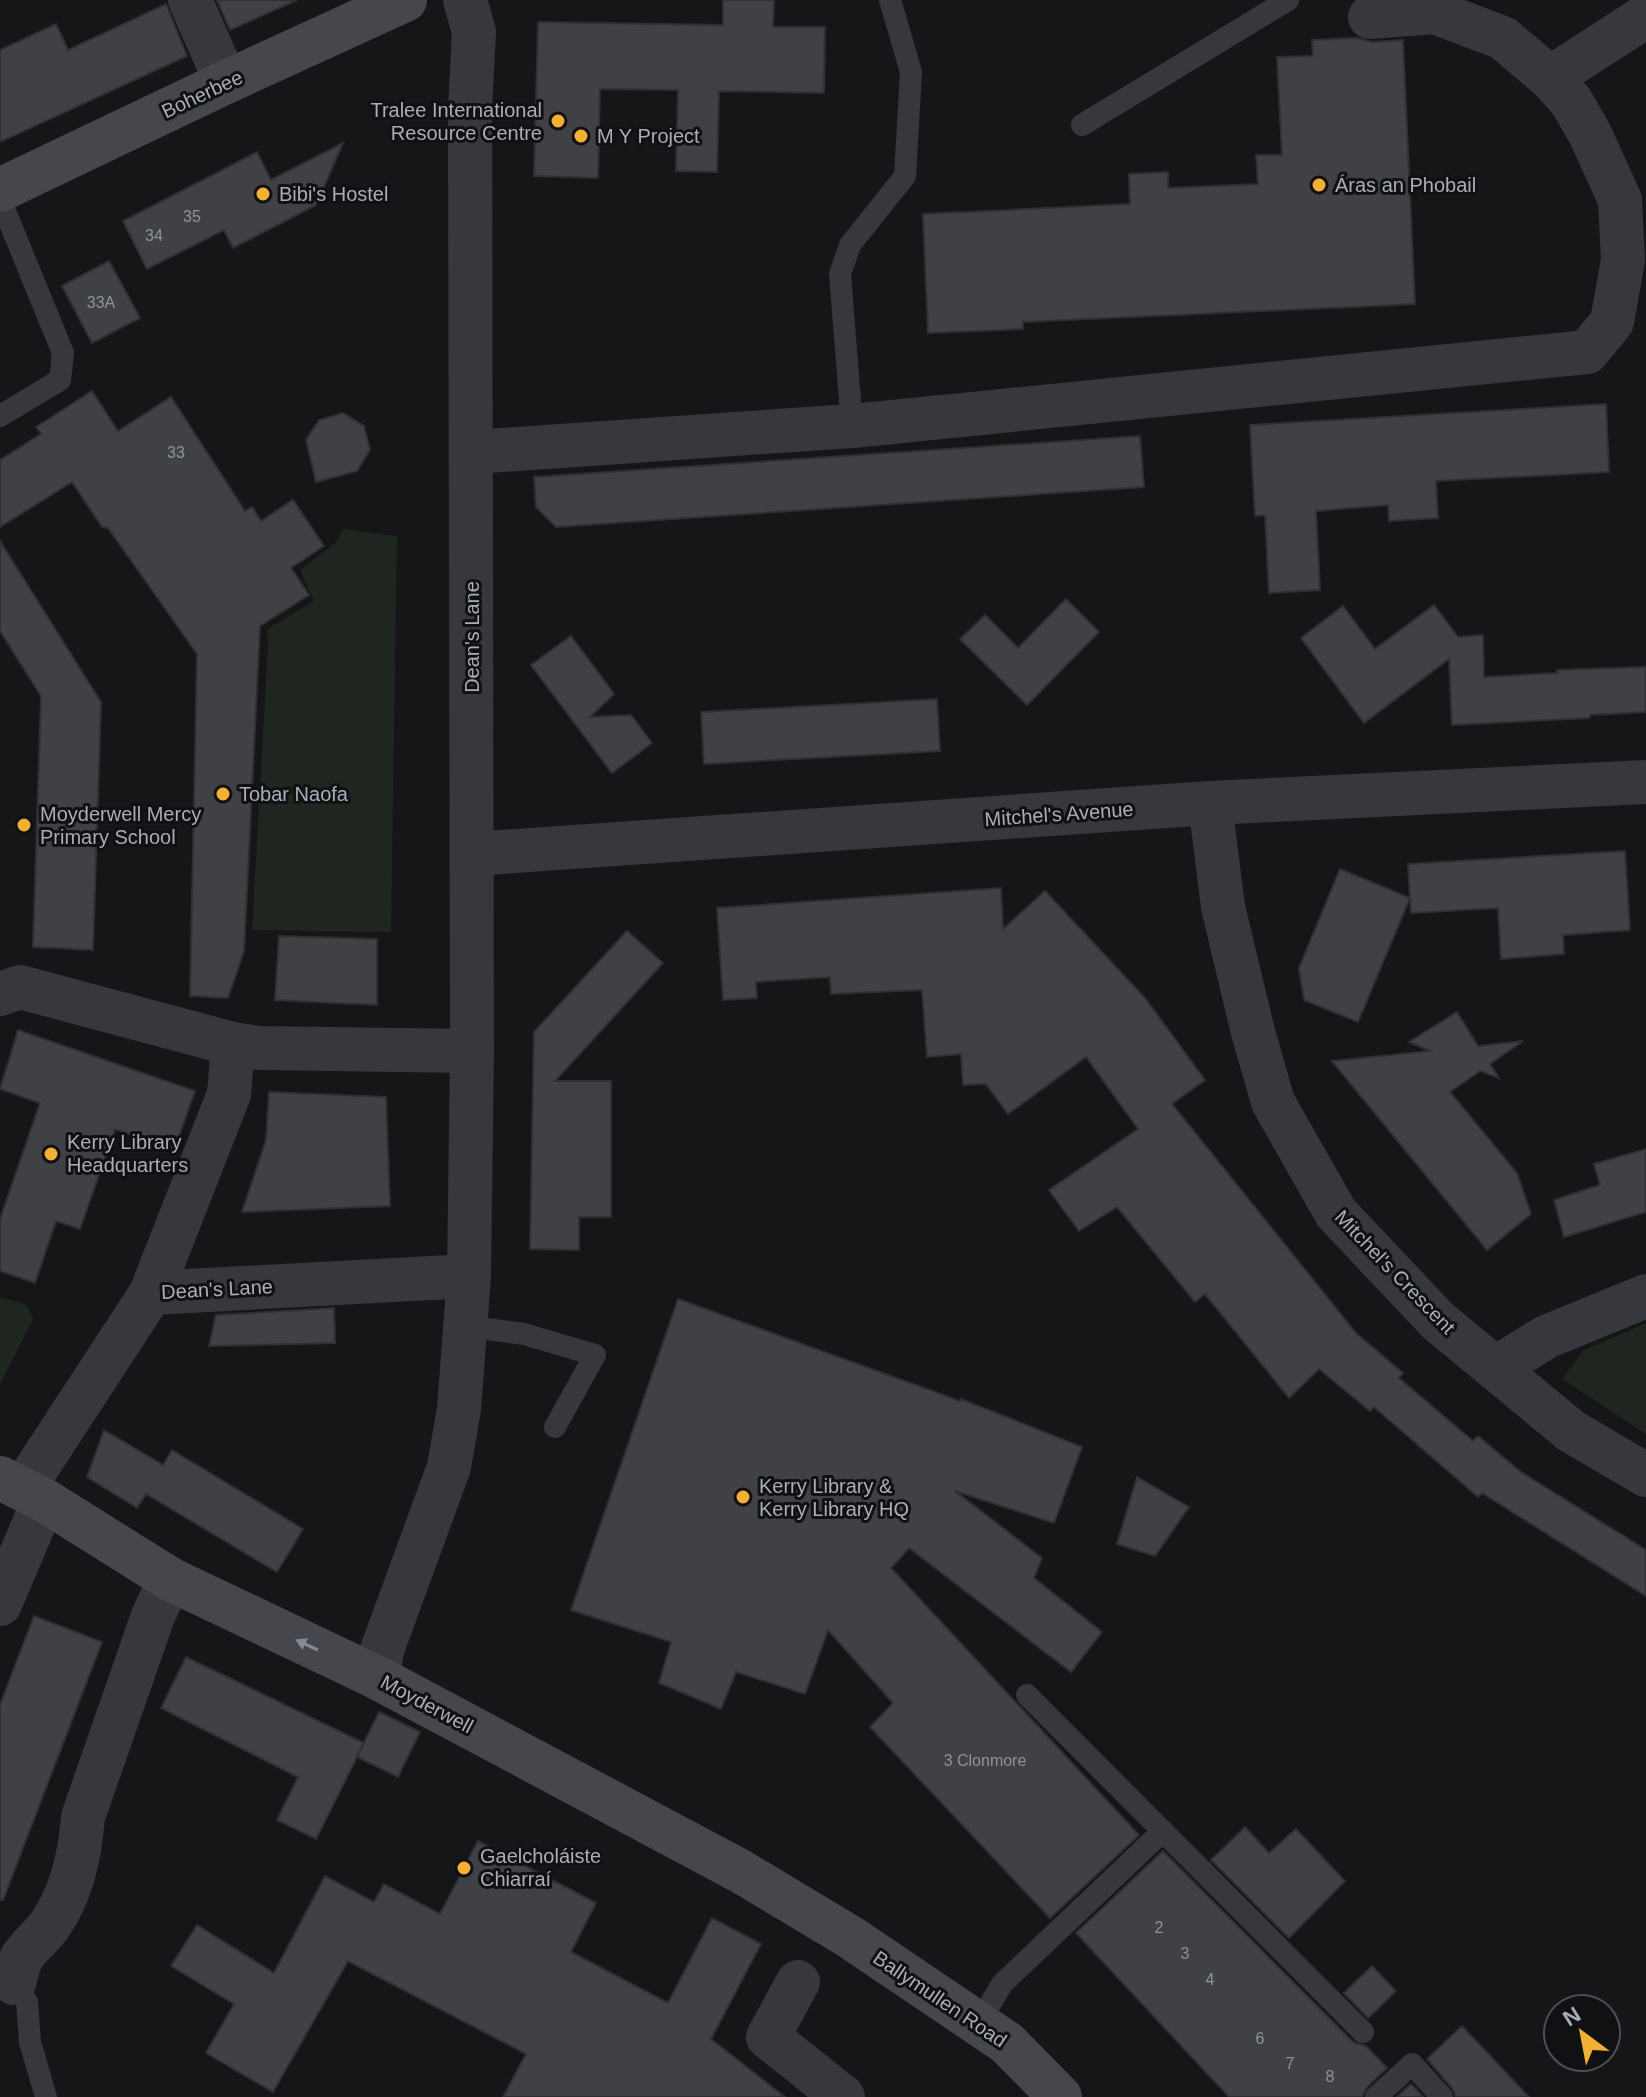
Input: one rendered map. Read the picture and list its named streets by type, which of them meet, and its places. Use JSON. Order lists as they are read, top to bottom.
{
  "streets": {
    "main road": ["Boherbee", "Moyderwell", "Ballymullen Road"],
    "street": ["Dean's Lane", "Mitchel's Avenue", "Mitchel's Crescent"]
  },
  "crossings": [
    ["Dean's Lane", "Mitchel's Avenue"],
    ["Dean's Lane", "Moyderwell"],
    ["Mitchel's Avenue", "Mitchel's Crescent"],
    ["Moyderwell", "Ballymullen Road"]
  ],
  "places": [
    "Tralee International Resource Centre",
    "M Y Project",
    "Áras an Phobail",
    "Bibi's Hostel",
    "Tobar Naofa",
    "Moyderwell Mercy Primary School",
    "Kerry Library Headquarters",
    "Kerry Library & Kerry Library HQ",
    "Gaelcholáiste Chiarraí"
  ],
  "house_numbers": [
    "35",
    "34",
    "33A",
    "33",
    "3 Clonmore",
    "2",
    "3",
    "4",
    "6",
    "7",
    "8"
  ],
  "north": "top left"
}
